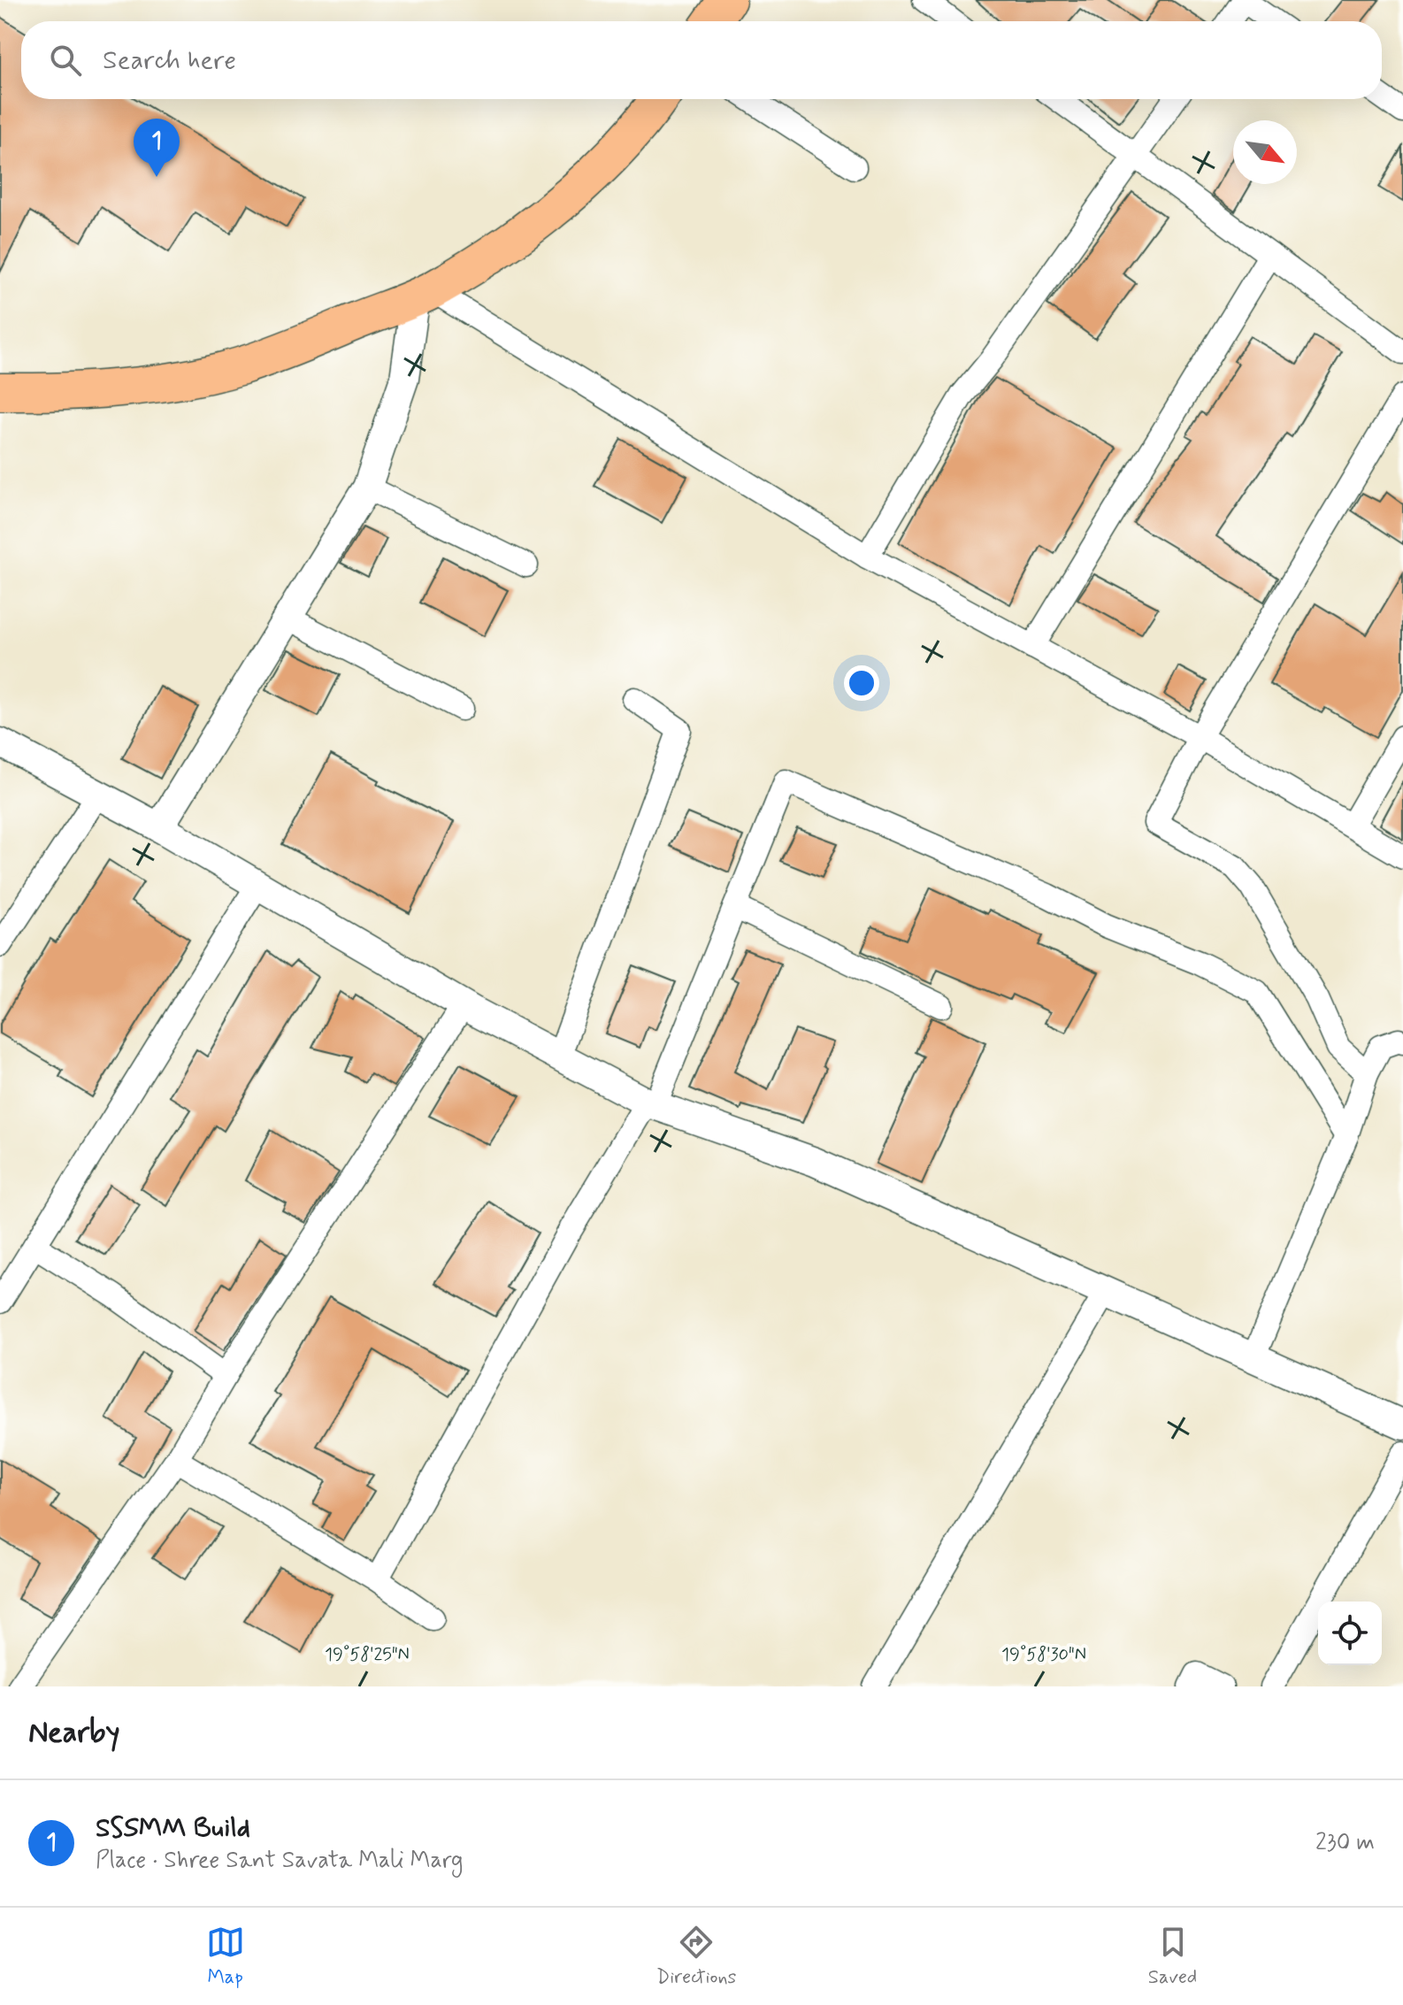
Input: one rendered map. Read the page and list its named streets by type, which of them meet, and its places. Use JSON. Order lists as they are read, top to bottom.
{
  "north": "bottom right",
  "page": {
    "search": "Search here",
    "pins": "1",
    "heading": "Nearby",
    "list": [
      {
        "mark": "1",
        "name": "SSSMM Build",
        "note": "Place · Shree Sant Savata Mali Marg",
        "value": "230 m"
      }
    ],
    "nav": ["Map", "Directions", "Saved"]
  },
  "coordinates": ["19°58'25\"N", "19°58'30\"N"]
}
